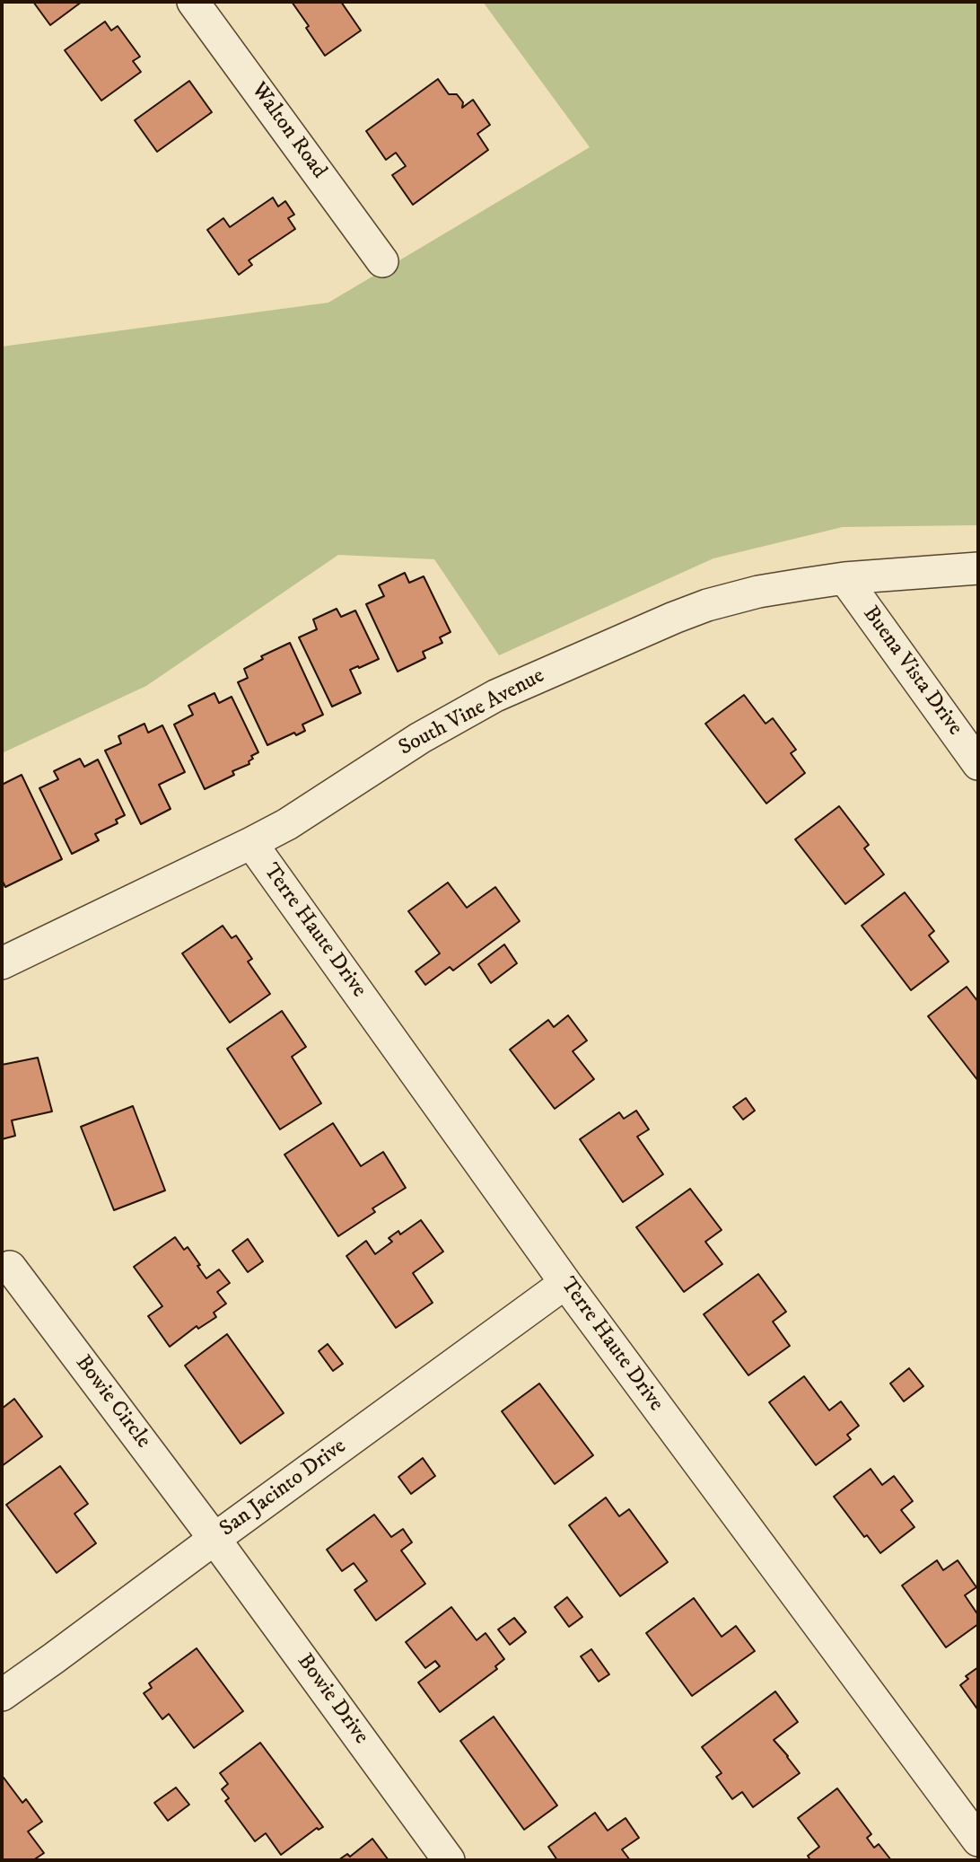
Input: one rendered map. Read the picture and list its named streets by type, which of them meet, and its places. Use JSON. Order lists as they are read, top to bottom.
{
  "streets": {
    "street": [
      "Walton Road",
      "Buena Vista Drive",
      "South Vine Avenue",
      "Terre Haute Drive",
      "Bowie Circle",
      "San Jacinto Drive",
      "Bowie Drive"
    ]
  },
  "crossings": [
    ["Buena Vista Drive", "South Vine Avenue"],
    ["South Vine Avenue", "Terre Haute Drive"],
    ["Terre Haute Drive", "San Jacinto Drive"],
    ["Bowie Circle", "San Jacinto Drive"],
    ["Bowie Circle", "Bowie Drive"],
    ["San Jacinto Drive", "Bowie Drive"]
  ]
}
